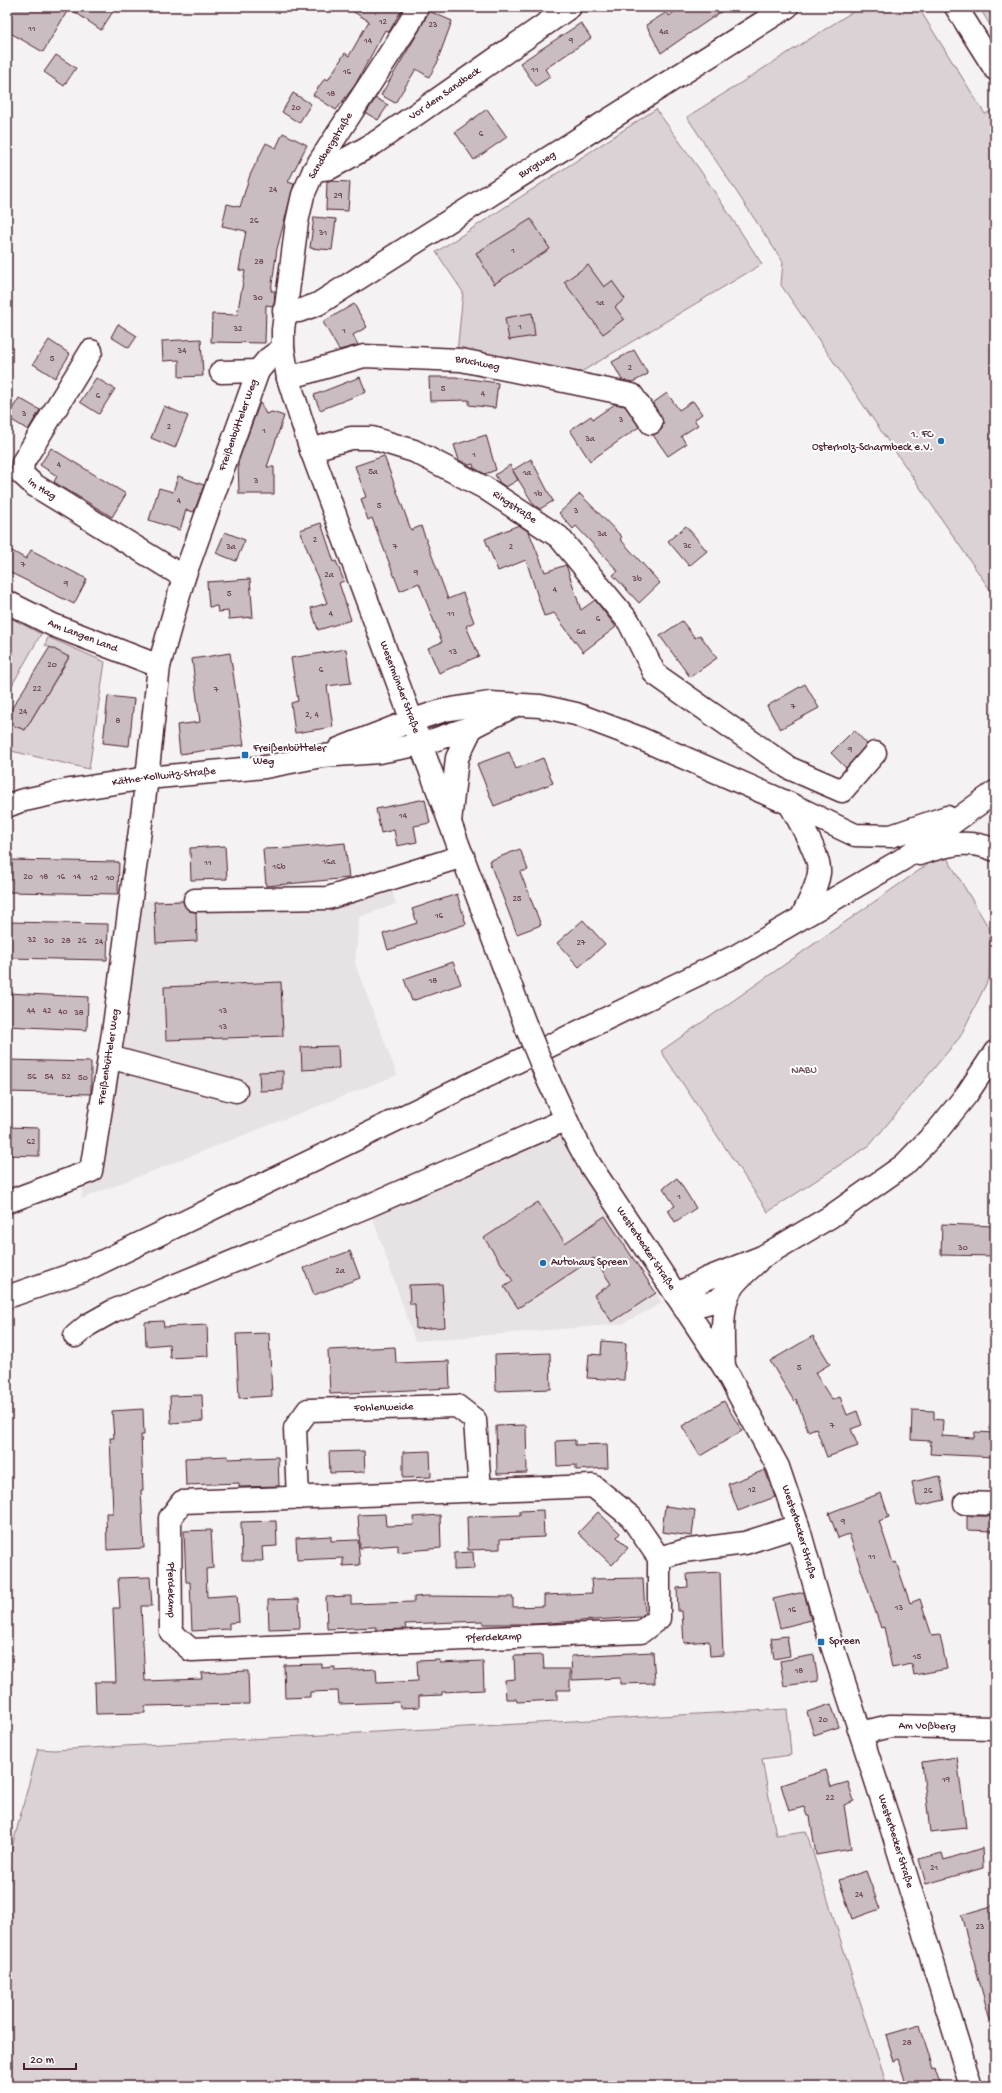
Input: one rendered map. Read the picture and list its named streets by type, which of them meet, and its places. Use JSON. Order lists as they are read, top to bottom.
{
  "streets": {
    "street": [
      "Vor dem Sandbeck",
      "Sandbergstraße",
      "Burgweg",
      "Bruchweg",
      "Freißenbütteler Weg",
      "Im Hag",
      "Ringstraße",
      "Am Langen Land",
      "Wesermünder Straße",
      "Käthe-Kollwitz-Straße",
      "Westerbecker Straße",
      "Fohlenweide",
      "Pferdekamp",
      "Am Voßberg"
    ]
  },
  "crossings": [
    ["Vor dem Sandbeck", "Sandbergstraße"],
    ["Sandbergstraße", "Burgweg"],
    ["Sandbergstraße", "Freißenbütteler Weg"],
    ["Sandbergstraße", "Wesermünder Straße"],
    ["Bruchweg", "Wesermünder Straße"],
    ["Freißenbütteler Weg", "Im Hag"],
    ["Freißenbütteler Weg", "Am Langen Land"],
    ["Freißenbütteler Weg", "Wesermünder Straße"],
    ["Freißenbütteler Weg", "Käthe-Kollwitz-Straße"],
    ["Ringstraße", "Wesermünder Straße"],
    ["Wesermünder Straße", "Käthe-Kollwitz-Straße"],
    ["Wesermünder Straße", "Westerbecker Straße"],
    ["Westerbecker Straße", "Am Voßberg"],
    ["Fohlenweide", "Pferdekamp"]
  ],
  "parks": ["NABU"],
  "places": {
    "other": ["1. FC Osterholz-Scharmbeck e.V.", "Autohaus Spreen"],
    "transit": ["Freißenbütteler Weg", "Spreen"]
  },
  "house_numbers": [
    "12",
    "23",
    "11",
    "4a",
    "14",
    "9",
    "11",
    "16",
    "18",
    "20",
    "6",
    "24",
    "29",
    "26",
    "31",
    "1",
    "28",
    "30",
    "1a",
    "1",
    "32",
    "1",
    "34",
    "5",
    "2",
    "5",
    "4",
    "6",
    "3",
    "3",
    "2",
    "1",
    "3a",
    "1",
    "4",
    "5a",
    "1a",
    "3",
    "1b",
    "4",
    "5",
    "3",
    "3a",
    "2",
    "3c",
    "3a",
    "7",
    "2",
    "7",
    "9",
    "2a",
    "3b",
    "9",
    "4",
    "5",
    "4",
    "11",
    "6",
    "6a",
    "13",
    "20",
    "6",
    "22",
    "7",
    "7",
    "24",
    "2, 4",
    "8",
    "9",
    "14",
    "16a",
    "11",
    "16b",
    "20",
    "18",
    "16",
    "14",
    "12",
    "10",
    "25",
    "16",
    "32",
    "30",
    "28",
    "26",
    "24",
    "27",
    "18",
    "44",
    "42",
    "13",
    "40",
    "38",
    "13",
    "56",
    "54",
    "52",
    "50",
    "62",
    "1",
    "30",
    "2a",
    "5",
    "7",
    "12",
    "26",
    "9",
    "11",
    "13",
    "16",
    "15",
    "18",
    "20",
    "19",
    "22",
    "21",
    "24",
    "23",
    "28"
  ],
  "scale_bar": "20 m"
}
